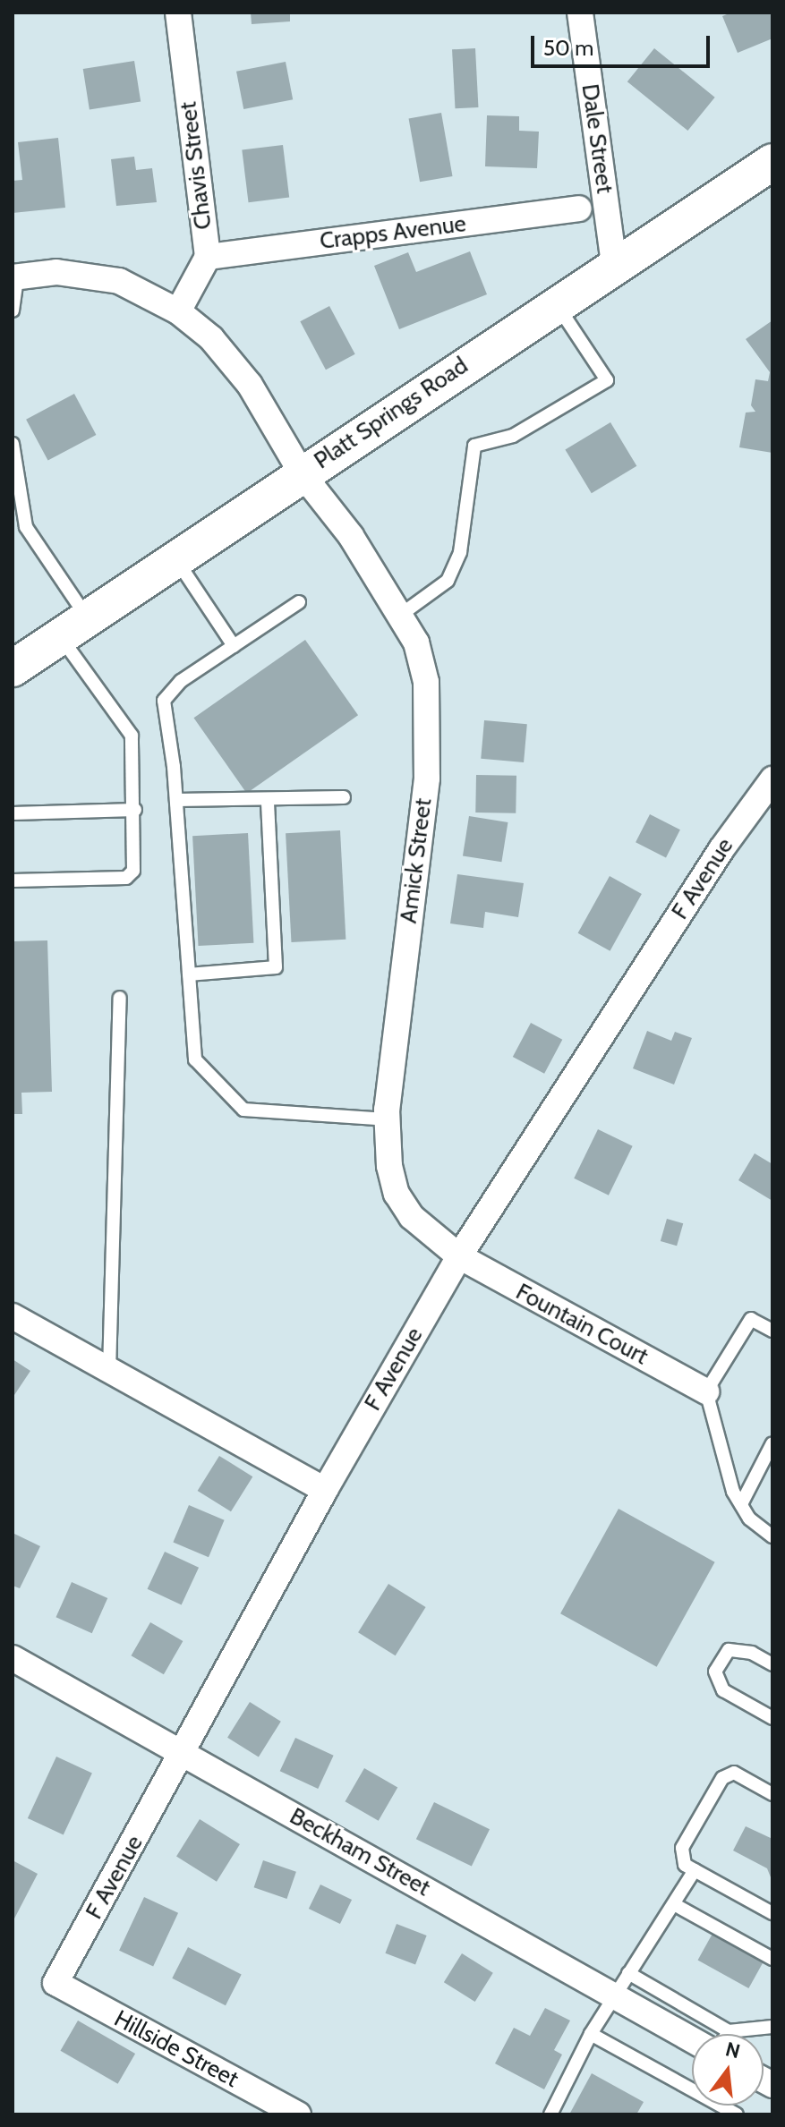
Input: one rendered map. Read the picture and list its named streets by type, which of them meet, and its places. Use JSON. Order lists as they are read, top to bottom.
{
  "streets": {
    "main road": ["Platt Springs Road"],
    "street": [
      "Dale Street",
      "Chavis Street",
      "Crapps Avenue",
      "Amick Street",
      "F Avenue",
      "Fountain Court",
      "Beckham Street",
      "Hillside Street"
    ]
  },
  "crossings": [
    ["Dale Street", "Platt Springs Road"],
    ["Chavis Street", "Crapps Avenue"],
    ["Platt Springs Road", "Amick Street"],
    ["Amick Street", "F Avenue"],
    ["Amick Street", "Fountain Court"],
    ["F Avenue", "Fountain Court"],
    ["F Avenue", "Beckham Street"],
    ["F Avenue", "Hillside Street"]
  ],
  "scale_bar": "50 m",
  "north": "top"
}
